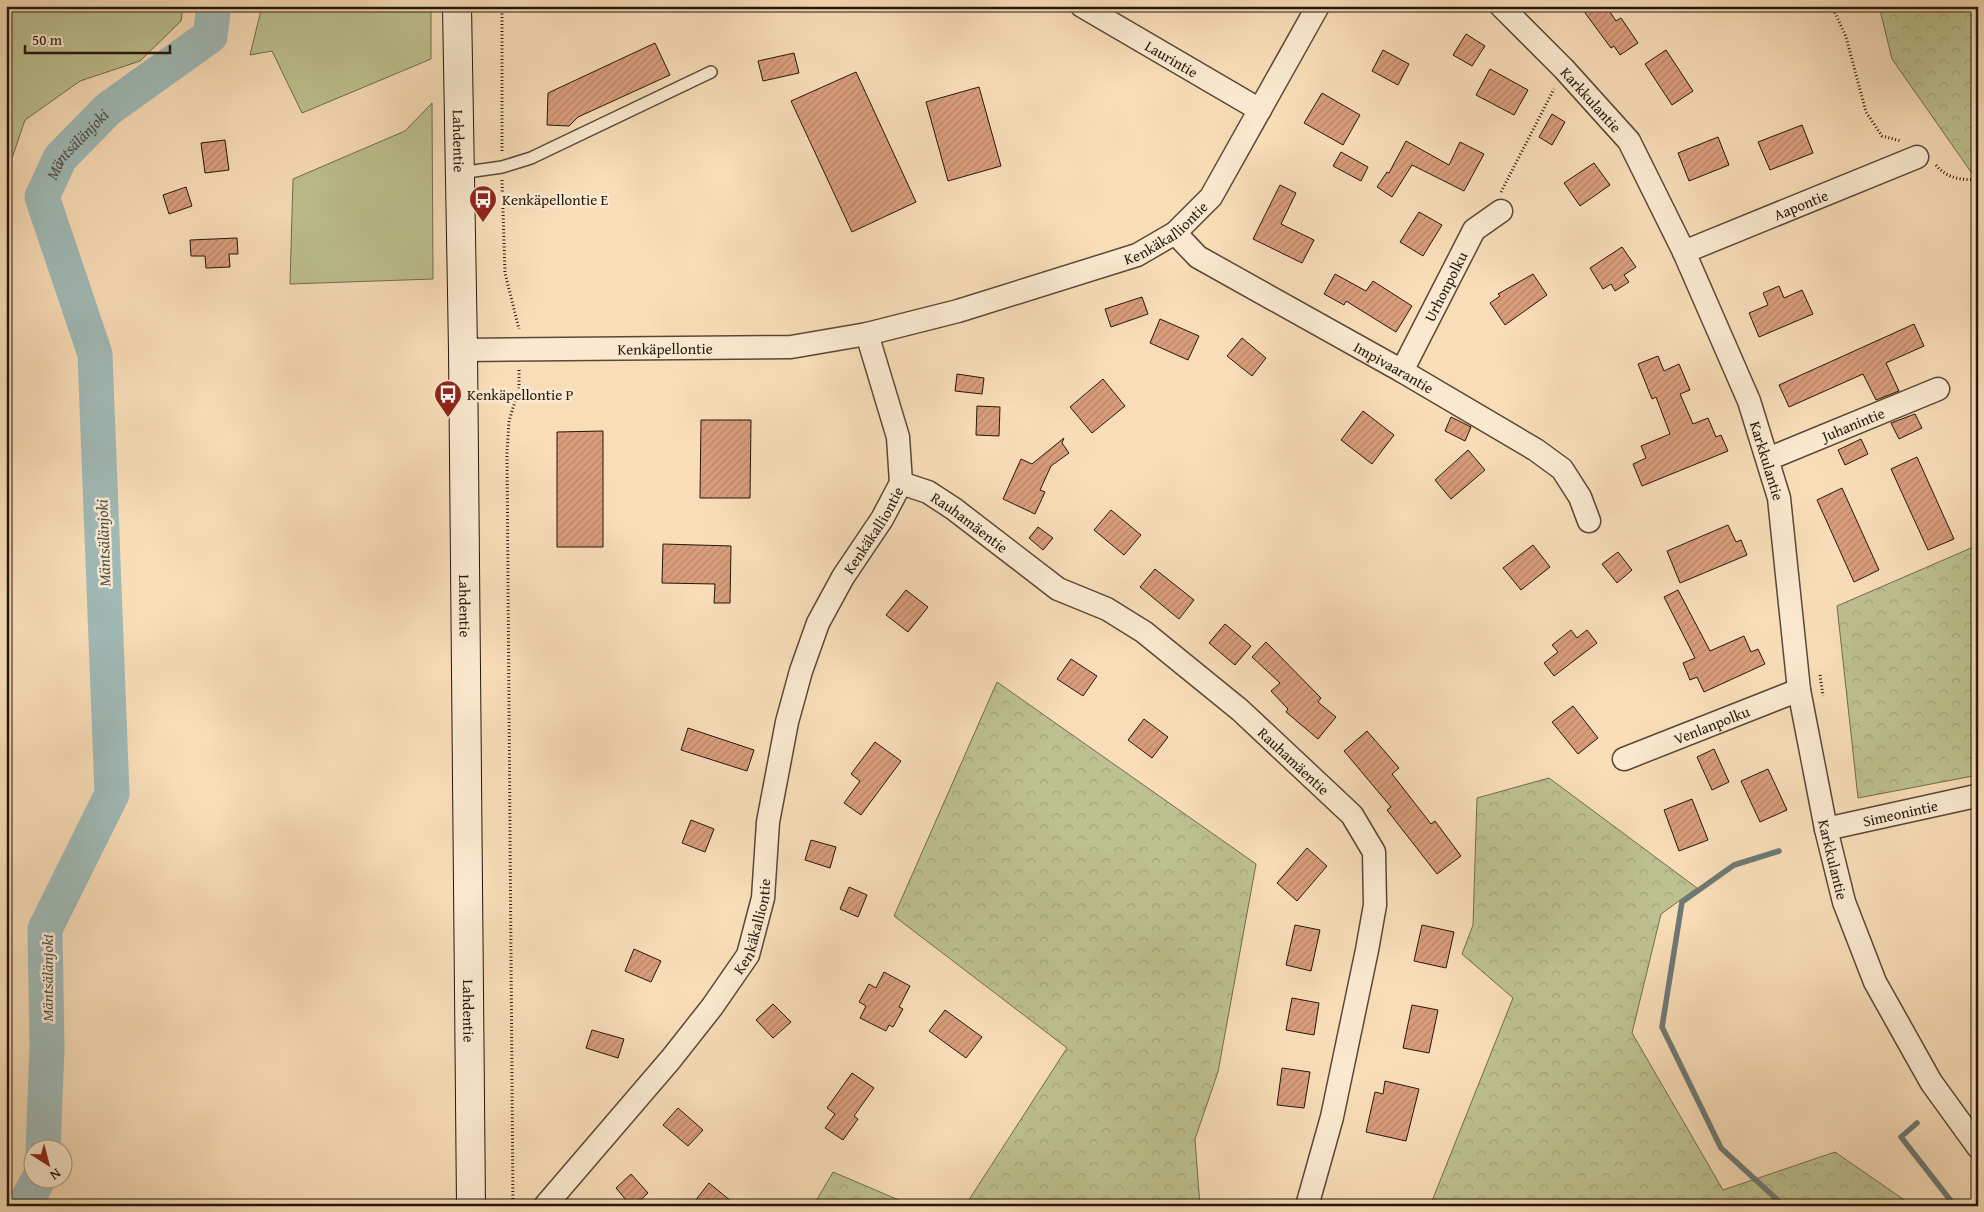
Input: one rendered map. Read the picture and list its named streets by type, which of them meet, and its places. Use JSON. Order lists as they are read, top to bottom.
{
  "streets": {
    "main road": ["Lahdentie"],
    "street": [
      "Laurintie",
      "Karkkulantie",
      "Aapontie",
      "Kenkäkalliontie",
      "Urhonpolku",
      "Kenkäpellontie",
      "Impivaarantie",
      "Juhanintie",
      "Rauhamäentie",
      "Venlanpolku",
      "Simeonintie"
    ]
  },
  "crossings": [
    ["Laurintie", "Kenkäkalliontie"],
    ["Karkkulantie", "Aapontie"],
    ["Karkkulantie", "Juhanintie"],
    ["Karkkulantie", "Venlanpolku"],
    ["Karkkulantie", "Simeonintie"],
    ["Lahdentie", "Kenkäpellontie"],
    ["Kenkäkalliontie", "Kenkäpellontie"],
    ["Kenkäkalliontie", "Impivaarantie"],
    ["Kenkäkalliontie", "Rauhamäentie"],
    ["Urhonpolku", "Impivaarantie"]
  ],
  "water": ["Mäntsälänjoki"],
  "places": {
    "bus stop": ["Kenkäpellontie E", "Kenkäpellontie P"]
  },
  "scale_bar": "50 m",
  "north": "bottom right"
}
